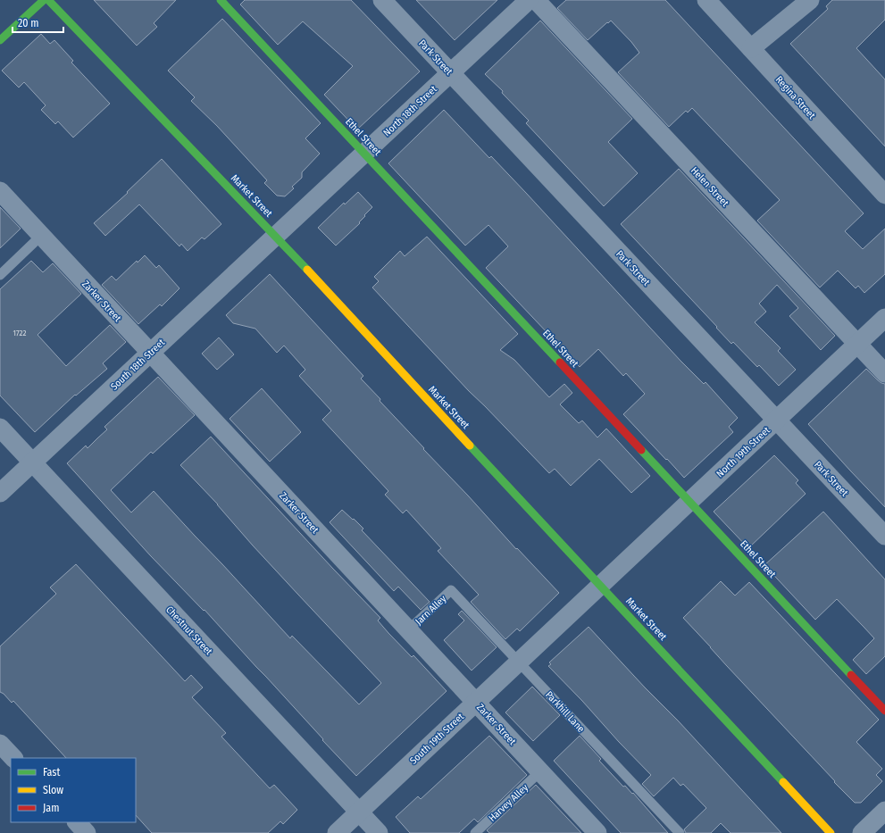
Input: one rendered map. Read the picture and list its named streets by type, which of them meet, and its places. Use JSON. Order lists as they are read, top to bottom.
{
  "streets": {
    "main road": ["Ethel Street", "Market Street"],
    "street": [
      "Park Street",
      "Regina Street",
      "North 18th Street",
      "Helen Street",
      "Zarker Street",
      "South 18th Street",
      "North 19th Street",
      "Chestnut Street",
      "South 19th Street"
    ],
    "lane": ["Jarn Alley", "Parkhill Lane", "Harvey Alley"]
  },
  "crossings": [
    ["Park Street", "North 18th Street"],
    ["Park Street", "North 19th Street"],
    ["North 18th Street", "Ethel Street"],
    ["North 18th Street", "Market Street"],
    ["North 18th Street", "South 18th Street"],
    ["Ethel Street", "North 19th Street"],
    ["Helen Street", "North 19th Street"],
    ["Market Street", "South 18th Street"],
    ["Market Street", "North 19th Street"],
    ["Market Street", "South 19th Street"],
    ["Zarker Street", "South 18th Street"],
    ["Zarker Street", "Jarn Alley"],
    ["Zarker Street", "South 19th Street"],
    ["Zarker Street", "Harvey Alley"],
    ["South 18th Street", "Chestnut Street"],
    ["North 19th Street", "South 19th Street"],
    ["Jarn Alley", "Parkhill Lane"],
    ["Chestnut Street", "South 19th Street"],
    ["Parkhill Lane", "South 19th Street"]
  ],
  "house_numbers": ["1722"],
  "legend": ["Fast", "Slow", "Jam"],
  "scale_bar": "20 m"
}
